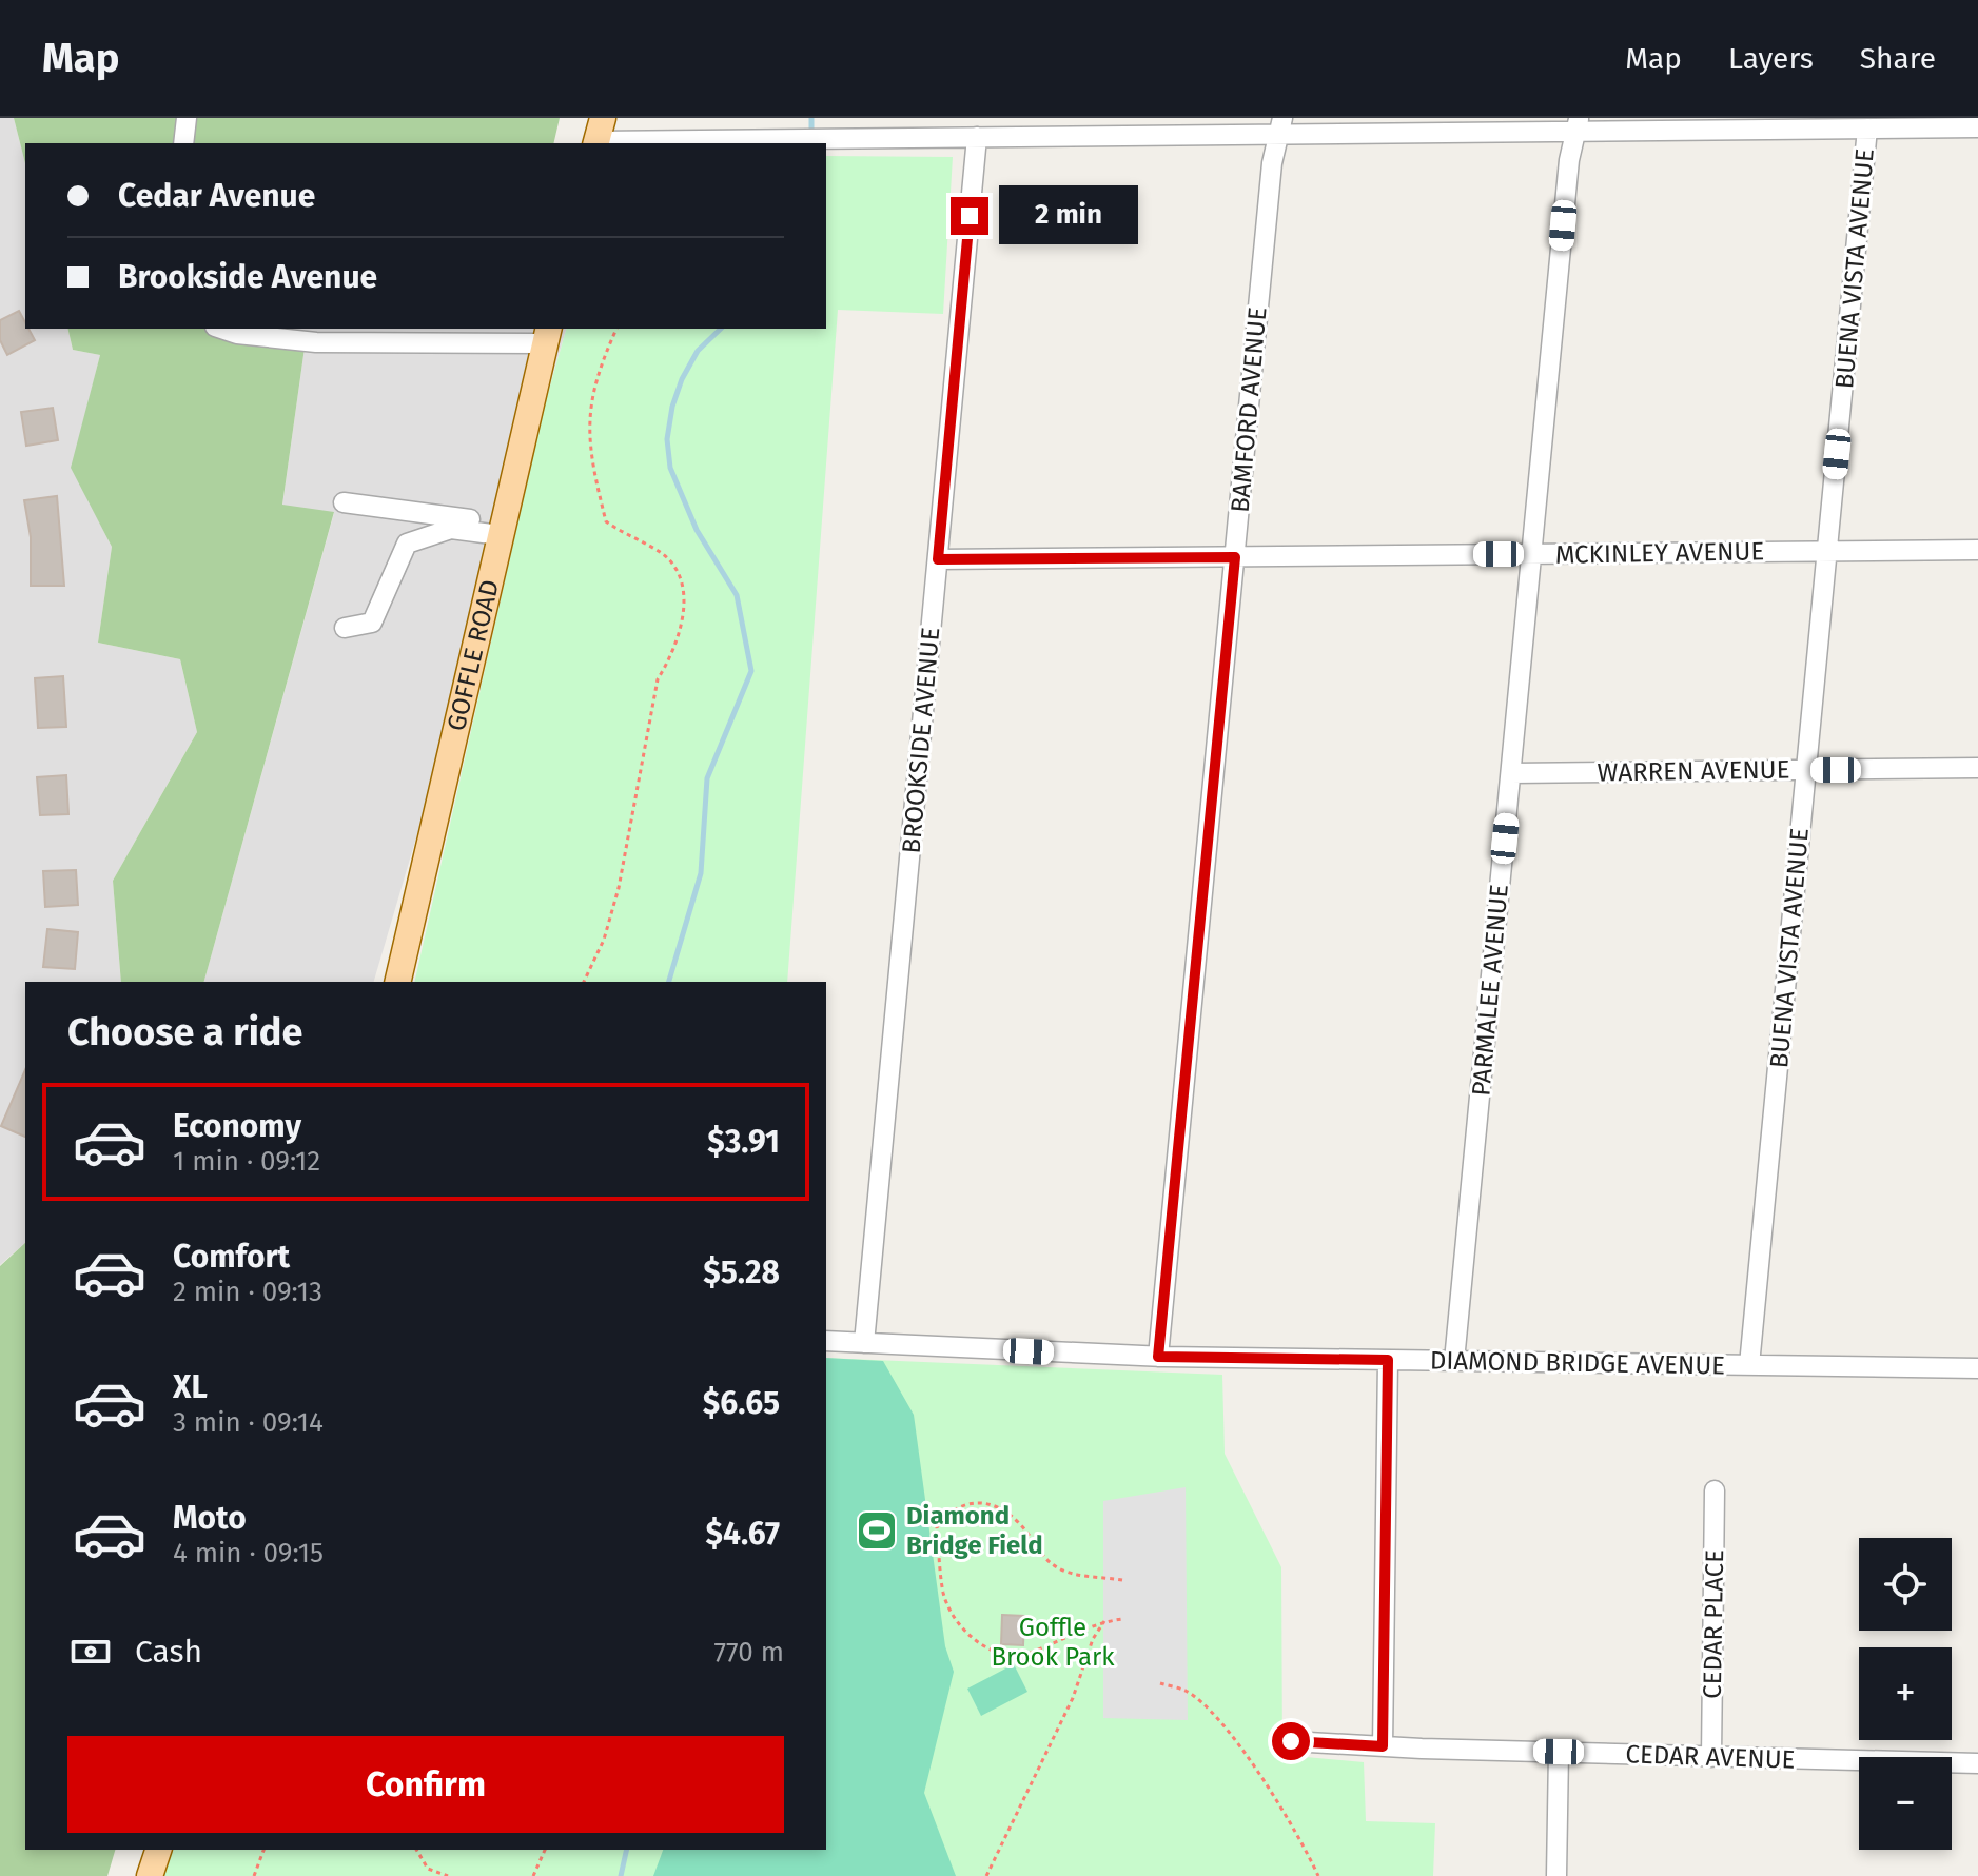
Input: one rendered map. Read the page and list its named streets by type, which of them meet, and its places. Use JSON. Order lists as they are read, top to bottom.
{
  "streets": {
    "main road": ["GOFFLE ROAD"],
    "street": [
      "BUENA VISTA AVENUE",
      "BAMFORD AVENUE",
      "MCKINLEY AVENUE",
      "BROOKSIDE AVENUE",
      "WARREN AVENUE",
      "PARMALEE AVENUE",
      "DIAMOND BRIDGE AVENUE",
      "CEDAR PLACE",
      "CEDAR AVENUE"
    ]
  },
  "crossings": [
    ["BUENA VISTA AVENUE", "MCKINLEY AVENUE"],
    ["BUENA VISTA AVENUE", "WARREN AVENUE"],
    ["BUENA VISTA AVENUE", "DIAMOND BRIDGE AVENUE"],
    ["BAMFORD AVENUE", "MCKINLEY AVENUE"],
    ["BAMFORD AVENUE", "DIAMOND BRIDGE AVENUE"],
    ["MCKINLEY AVENUE", "BROOKSIDE AVENUE"],
    ["MCKINLEY AVENUE", "PARMALEE AVENUE"],
    ["BROOKSIDE AVENUE", "DIAMOND BRIDGE AVENUE"],
    ["WARREN AVENUE", "PARMALEE AVENUE"],
    ["PARMALEE AVENUE", "DIAMOND BRIDGE AVENUE"],
    ["CEDAR PLACE", "CEDAR AVENUE"]
  ],
  "parks": ["Goffle Brook Park"],
  "places": {
    "sports": ["Diamond Bridge Field"]
  },
  "page": {
    "header": "Map",
    "nav": ["Map", "Layers", "Share"],
    "banner": ["Cedar Avenue", "Brookside Avenue"],
    "bubble": "2 min",
    "heading": "Choose a ride",
    "list": [
      {
        "name": "Economy",
        "note": "1 min · 09:12",
        "value": "$3.91"
      },
      {
        "name": "Comfort",
        "note": "2 min · 09:13",
        "value": "$5.28"
      },
      {
        "name": "XL",
        "note": "3 min · 09:14",
        "value": "$6.65"
      },
      {
        "name": "Moto",
        "note": "4 min · 09:15",
        "value": "$4.67"
      }
    ],
    "map_buttons": ["+", "−"],
    "pay": ["Cash", "770 m"],
    "buttons": "Confirm"
  }
}
